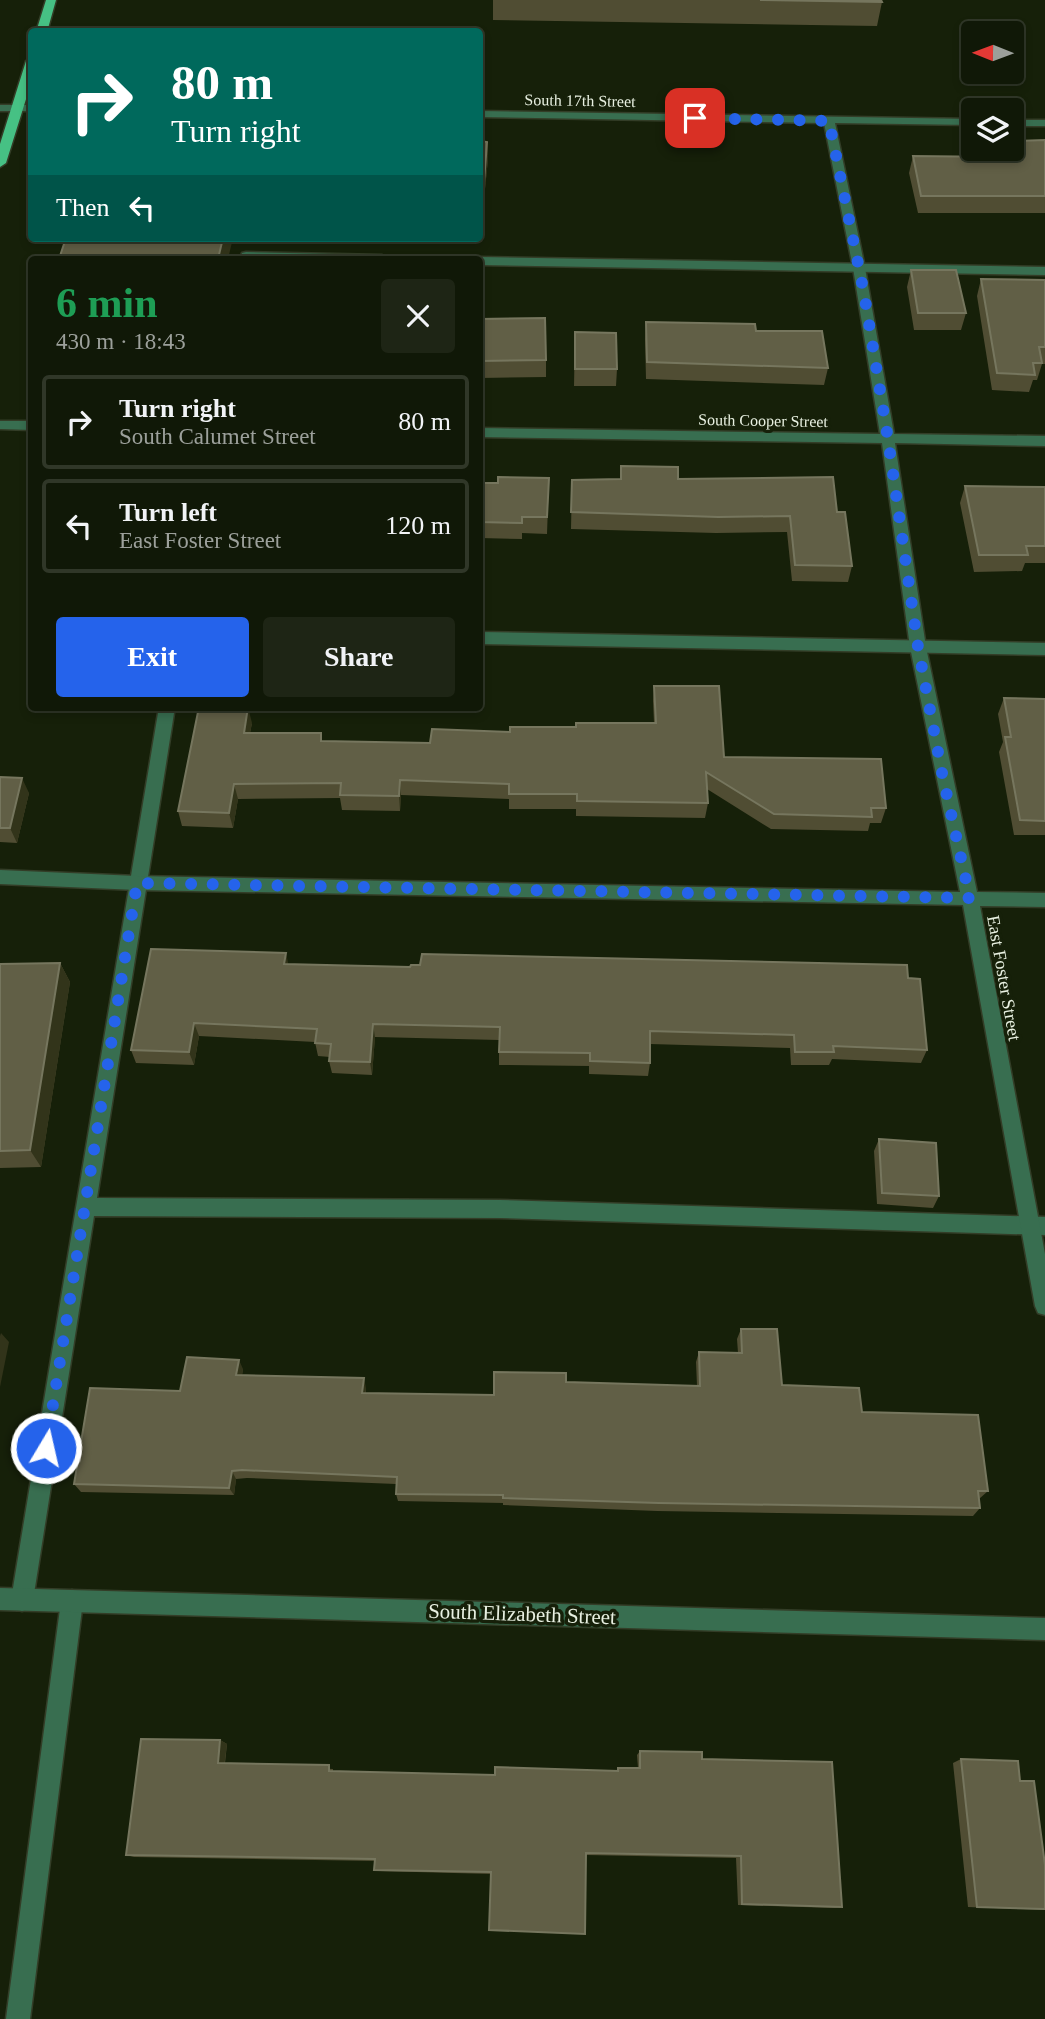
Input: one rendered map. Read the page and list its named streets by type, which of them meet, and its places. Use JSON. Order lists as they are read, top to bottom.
{
  "streets": {
    "street": [
      "South 17th Street",
      "South Cooper Street",
      "East Foster Street",
      "South Elizabeth Street"
    ]
  },
  "crossings": [
    ["South 17th Street", "East Foster Street"],
    ["South Cooper Street", "East Foster Street"]
  ],
  "north": "left",
  "page": {
    "turn": ["80 m", "Turn right"],
    "then": "Then",
    "heading": ["6 min", "430 m · 18:43"],
    "list": [
      {
        "name": "Turn right",
        "note": "South Calumet Street",
        "value": "80 m"
      },
      {
        "name": "Turn left",
        "note": "East Foster Street",
        "value": "120 m"
      }
    ],
    "buttons": ["Exit", "Share"]
  }
}
